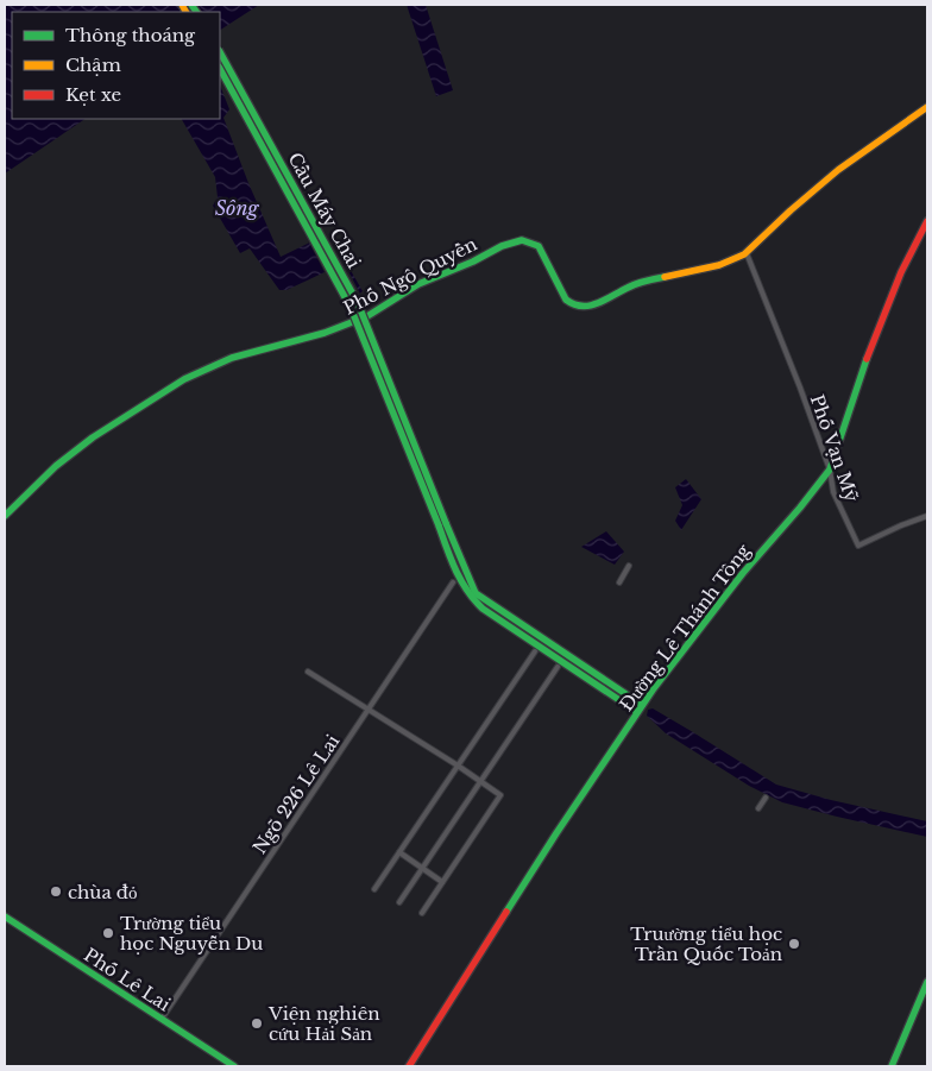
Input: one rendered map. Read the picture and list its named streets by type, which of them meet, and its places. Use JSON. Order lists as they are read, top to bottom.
{
  "streets": {
    "street": [
      "Cầu Máy Chai",
      "Phố Ngô Quyền",
      "Phố Vạn Mỹ",
      "Đường Lê Thánh Tông",
      "Ngõ 226 Lê Lai",
      "Phố Lê Lai"
    ]
  },
  "crossings": [
    ["Cầu Máy Chai", "Đường Lê Thánh Tông"],
    ["Phố Ngô Quyền", "Phố Vạn Mỹ"],
    ["Phố Vạn Mỹ", "Đường Lê Thánh Tông"],
    ["Ngõ 226 Lê Lai", "Phố Lê Lai"]
  ],
  "water": ["Sông"],
  "places": [
    "chùa đỏ",
    "Trường tiểu học Nguyễn Du",
    "Truường tiểu học Trần Quốc Toản",
    "Viện nghiên cứu Hải Sản"
  ],
  "legend": ["Thông thoáng", "Chậm", "Kẹt xe"]
}
